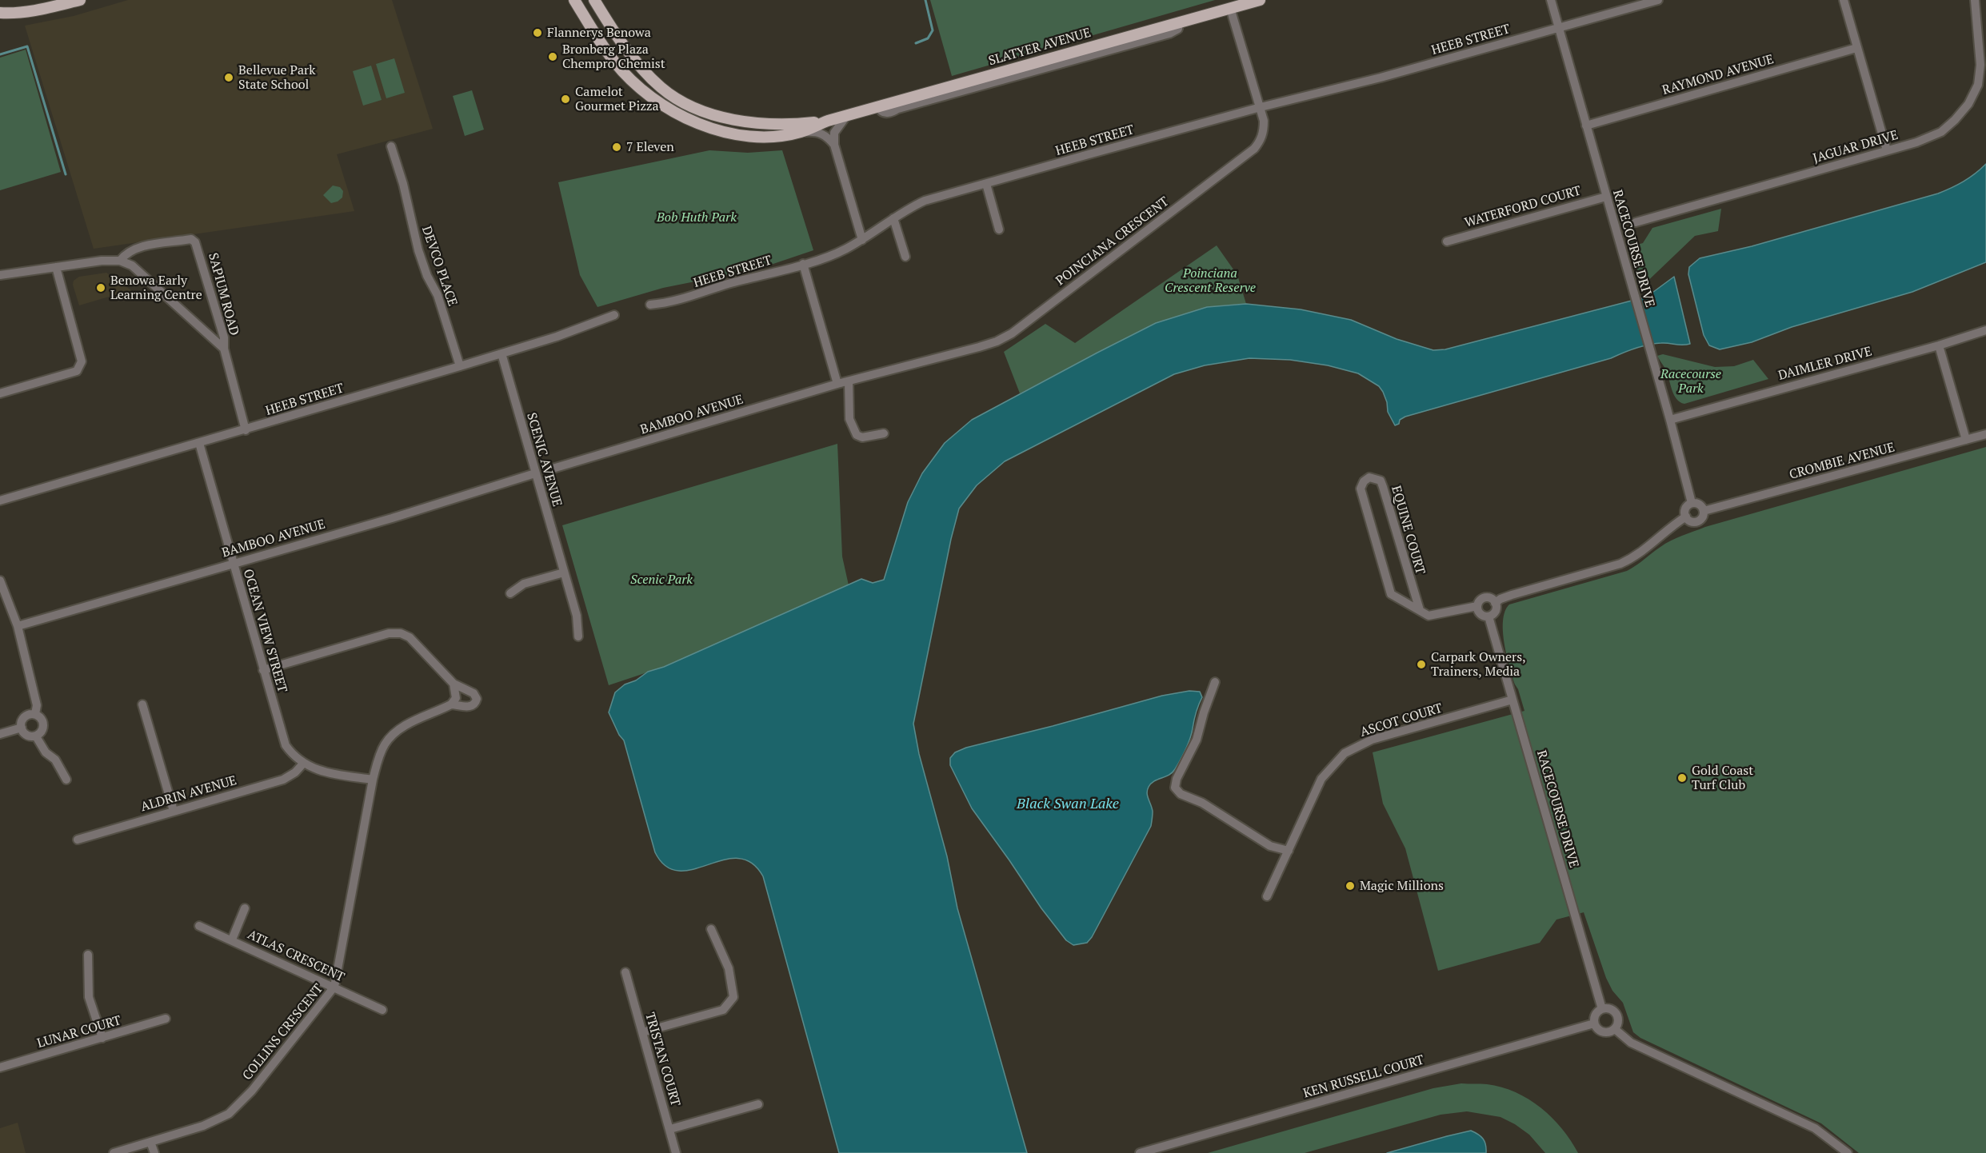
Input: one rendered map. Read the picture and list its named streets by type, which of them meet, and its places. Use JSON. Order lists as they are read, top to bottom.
{
  "streets": {
    "main road": ["SLATYER AVENUE"],
    "street": [
      "HEEB STREET",
      "RAYMOND AVENUE",
      "JAGUAR DRIVE",
      "WATERFORD COURT",
      "POINCIANA CRESCENT",
      "RACECOURSE DRIVE",
      "DEVCO PLACE",
      "SAPIUM ROAD",
      "DAIMLER DRIVE",
      "BAMBOO AVENUE",
      "SCENIC AVENUE",
      "CROMBIE AVENUE",
      "EQUINE COURT",
      "OCEAN VIEW STREET",
      "ASCOT COURT",
      "ALDRIN AVENUE",
      "ATLAS CRESCENT",
      "LUNAR COURT",
      "COLLINS CRESCENT",
      "TRISTAN COURT",
      "KEN RUSSELL COURT"
    ]
  },
  "crossings": [
    ["HEEB STREET", "POINCIANA CRESCENT"],
    ["HEEB STREET", "RACECOURSE DRIVE"],
    ["HEEB STREET", "DEVCO PLACE"],
    ["HEEB STREET", "SAPIUM ROAD"],
    ["HEEB STREET", "SCENIC AVENUE"],
    ["HEEB STREET", "OCEAN VIEW STREET"],
    ["SLATYER AVENUE", "POINCIANA CRESCENT"],
    ["RAYMOND AVENUE", "RACECOURSE DRIVE"],
    ["WATERFORD COURT", "RACECOURSE DRIVE"],
    ["POINCIANA CRESCENT", "BAMBOO AVENUE"],
    ["RACECOURSE DRIVE", "DAIMLER DRIVE"],
    ["RACECOURSE DRIVE", "CROMBIE AVENUE"],
    ["RACECOURSE DRIVE", "EQUINE COURT"],
    ["RACECOURSE DRIVE", "ASCOT COURT"],
    ["RACECOURSE DRIVE", "KEN RUSSELL COURT"],
    ["BAMBOO AVENUE", "SCENIC AVENUE"],
    ["BAMBOO AVENUE", "OCEAN VIEW STREET"],
    ["OCEAN VIEW STREET", "ALDRIN AVENUE"],
    ["OCEAN VIEW STREET", "COLLINS CRESCENT"],
    ["ATLAS CRESCENT", "COLLINS CRESCENT"]
  ],
  "water": ["Black Swan Lake"],
  "parks": [
    "Bob Huth Park",
    "Poinciana Crescent Reserve",
    "Racecourse Park",
    "Scenic Park"
  ],
  "places": [
    "Flannerys Benowa",
    "Bronberg Plaza Chempro Chemist",
    "Bellevue Park State School",
    "Camelot Gourmet Pizza",
    "7 Eleven",
    "Benowa Early Learning Centre",
    "Carpark Owners, Trainers, Media",
    "Gold Coast Turf Club",
    "Magic Millions"
  ]
}
